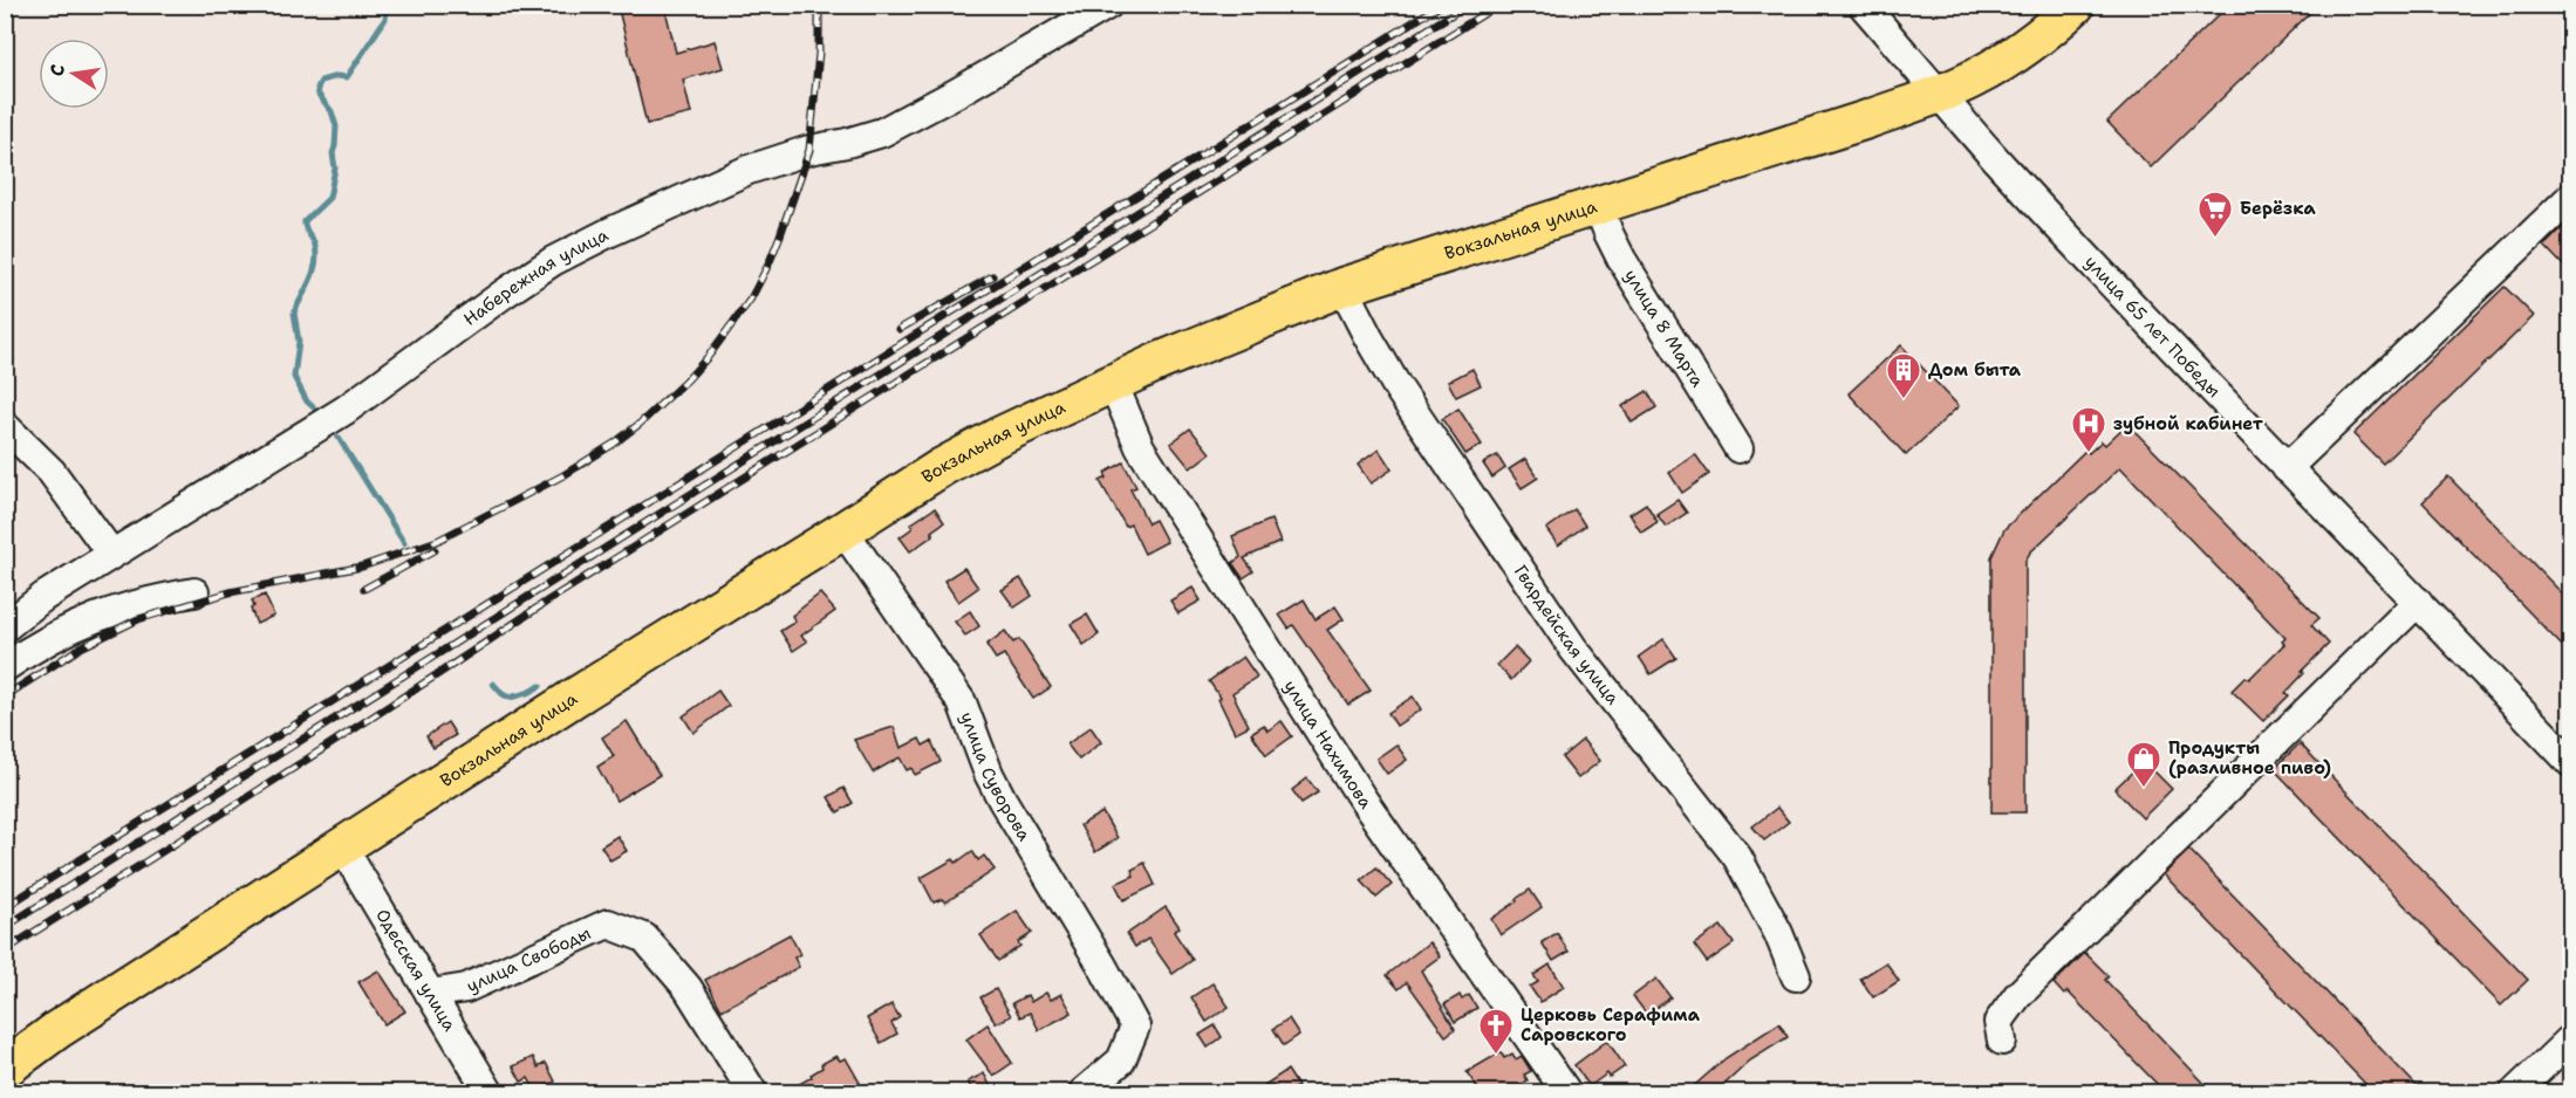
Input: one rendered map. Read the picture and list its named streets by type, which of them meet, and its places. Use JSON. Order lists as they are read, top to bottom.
{
  "streets": {
    "main road": ["Вокзальная улица"],
    "street": [
      "Набережная улица",
      "улица 65 лет Победы",
      "улица 8 Марта",
      "Гвардейская улица",
      "улица Нахимова",
      "улица Суворова",
      "улица Свободы",
      "Одесская улица"
    ]
  },
  "crossings": [
    ["Вокзальная улица", "улица 65 лет Победы"],
    ["Вокзальная улица", "улица 8 Марта"],
    ["Вокзальная улица", "Гвардейская улица"],
    ["Вокзальная улица", "улица Нахимова"],
    ["Вокзальная улица", "улица Суворова"],
    ["Вокзальная улица", "Одесская улица"],
    ["улица Свободы", "Одесская улица"]
  ],
  "places": {
    "supermarket": ["Берёзка"],
    "building": ["Дом быта"],
    "hospital": ["зубной кабинет"],
    "shop": ["Продукты (разливное пиво)"],
    "church": ["Церковь Серафима Саровского"]
  },
  "north": "left"
}
